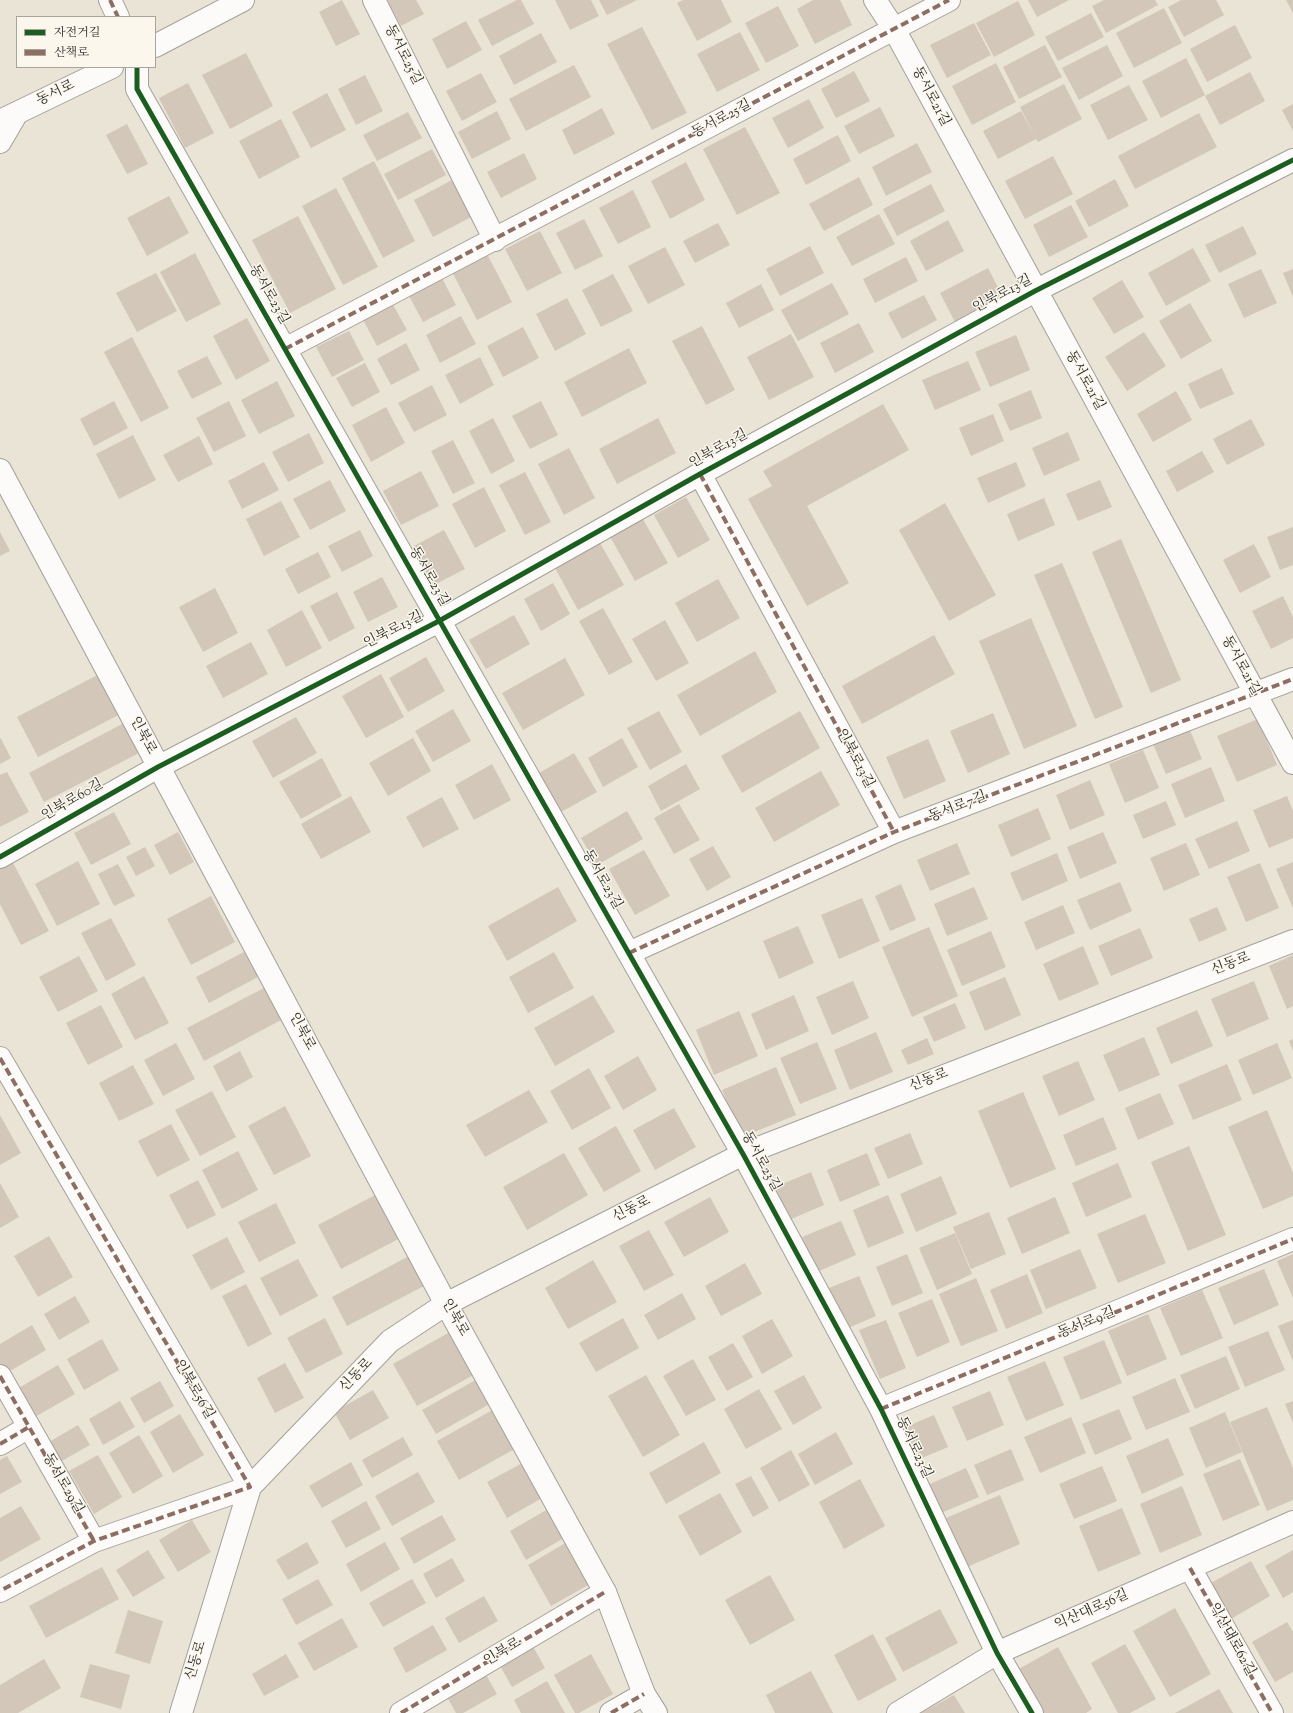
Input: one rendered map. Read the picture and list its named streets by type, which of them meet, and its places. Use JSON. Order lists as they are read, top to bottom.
{
  "streets": {
    "street": [
      "동서로25길",
      "동서로",
      "동서로21길",
      "동서로23길",
      "인북로13길",
      "인북로",
      "인북로60길",
      "동서로7길",
      "신동로",
      "동서로9길",
      "인북로56길",
      "동서로29길",
      "익산대로56길",
      "익산대로62길"
    ]
  },
  "crossings": [
    ["동서로25길", "동서로21길"],
    ["동서로25길", "동서로23길"],
    ["동서로21길", "인북로13길"],
    ["동서로21길", "동서로7길"],
    ["동서로23길", "인북로13길"],
    ["동서로23길", "동서로7길"],
    ["동서로23길", "신동로"],
    ["동서로23길", "동서로9길"],
    ["동서로23길", "익산대로56길"],
    ["인북로13길", "인북로"],
    ["인북로13길", "인북로60길"],
    ["인북로13길", "동서로7길"],
    ["인북로", "인북로60길"],
    ["인북로", "신동로"],
    ["신동로", "인북로56길"],
    ["익산대로56길", "익산대로62길"]
  ],
  "legend": ["자전거길", "산책로"]
}
